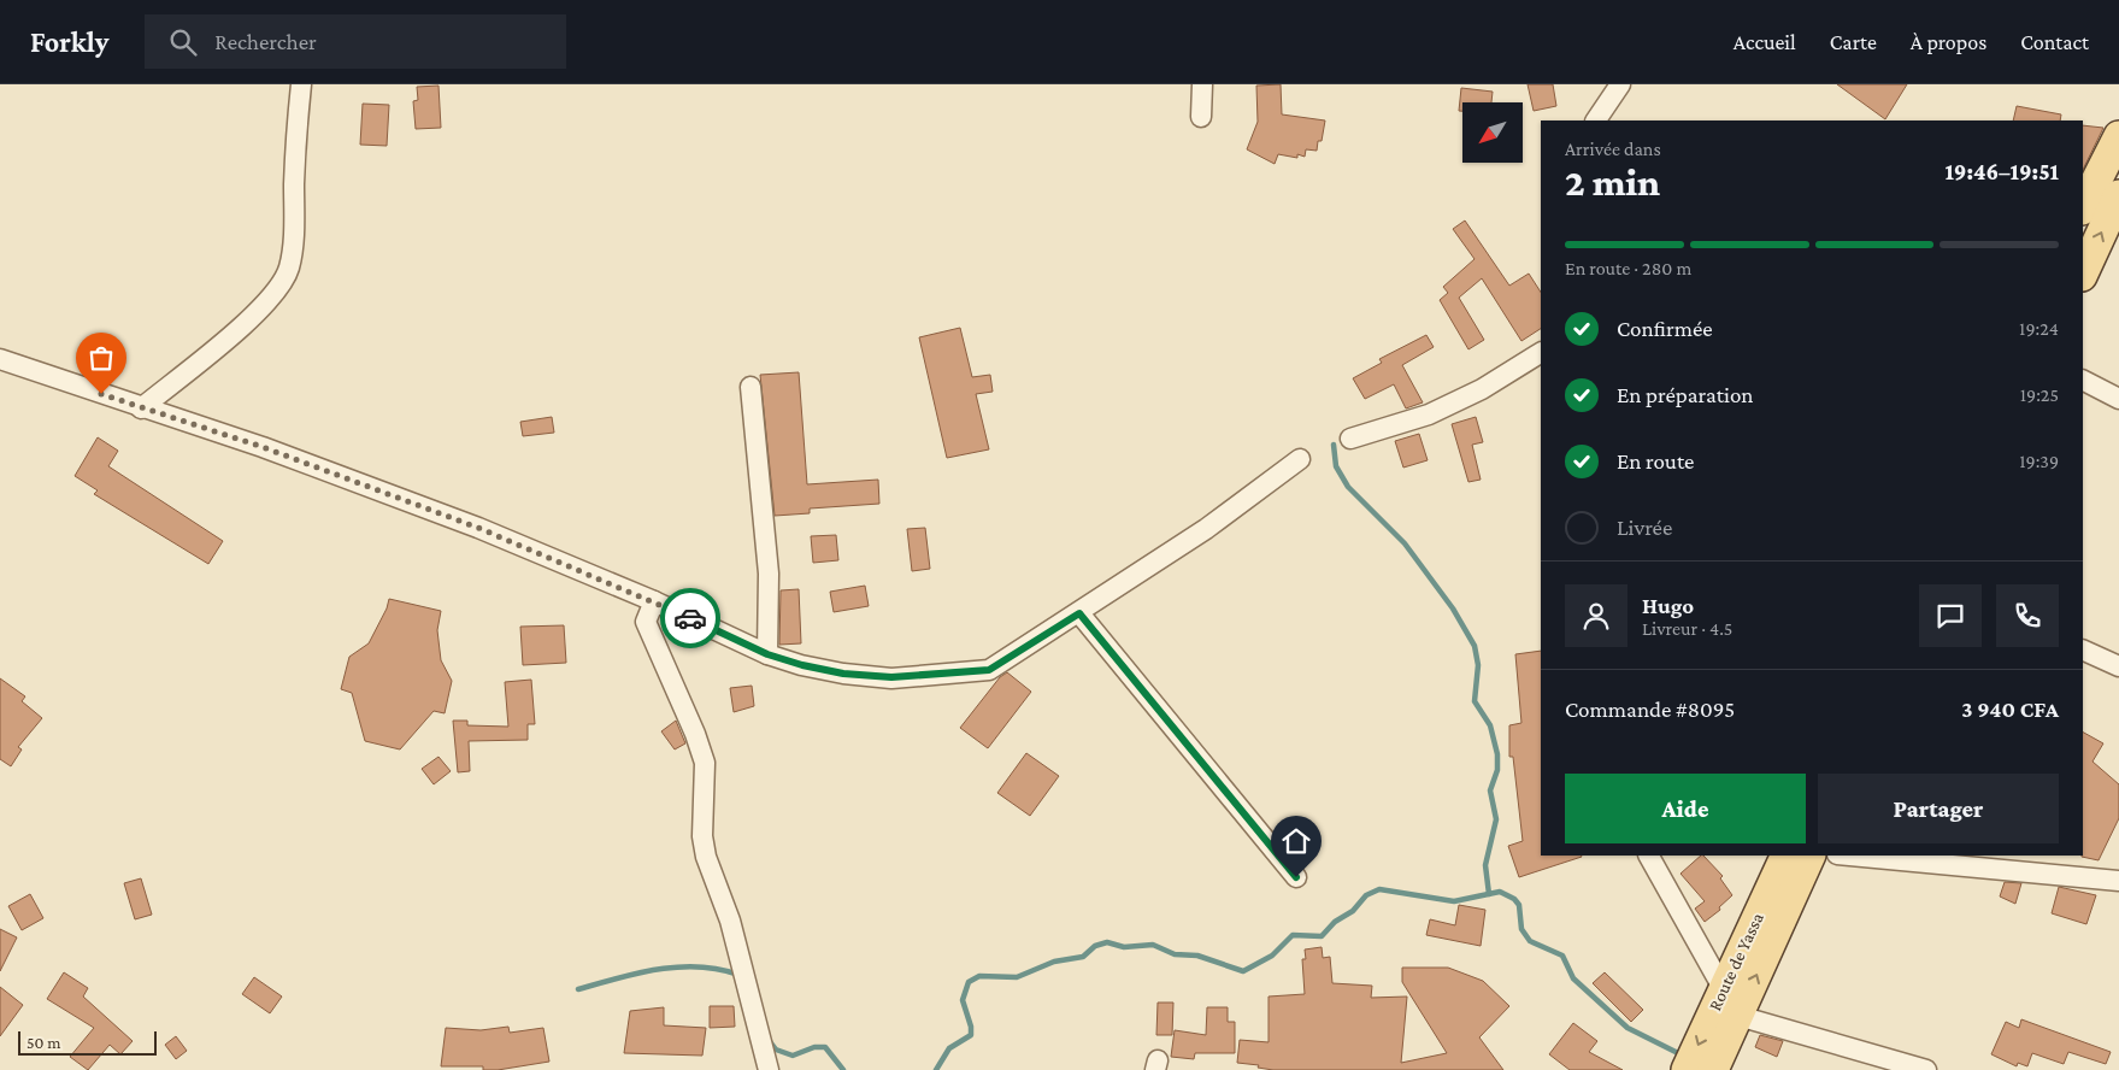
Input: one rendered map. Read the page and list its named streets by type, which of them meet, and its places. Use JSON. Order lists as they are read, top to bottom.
{
  "streets": {
    "main road": ["Route de Yassa"]
  },
  "scale_bar": "50 m",
  "north": "bottom left",
  "page": {
    "header": "Forkly",
    "search": "Rechercher",
    "nav": [
      "Accueil",
      "Carte",
      "À propos",
      "Contact"
    ],
    "heading": ["2 min", "Arrivée dans", "19:46–19:51"],
    "panel": [
      "Hugo",
      "Livreur · 4.5",
      "Commande #8095",
      "3 940 CFA"
    ],
    "bar": "En route · 280 m",
    "list": [
      ["Confirmée", "19:24"],
      ["En préparation", "19:25"],
      ["En route", "19:39"],
      "Livrée"
    ],
    "buttons": ["Aide", "Partager"],
    "scale": "50 m"
  }
}
